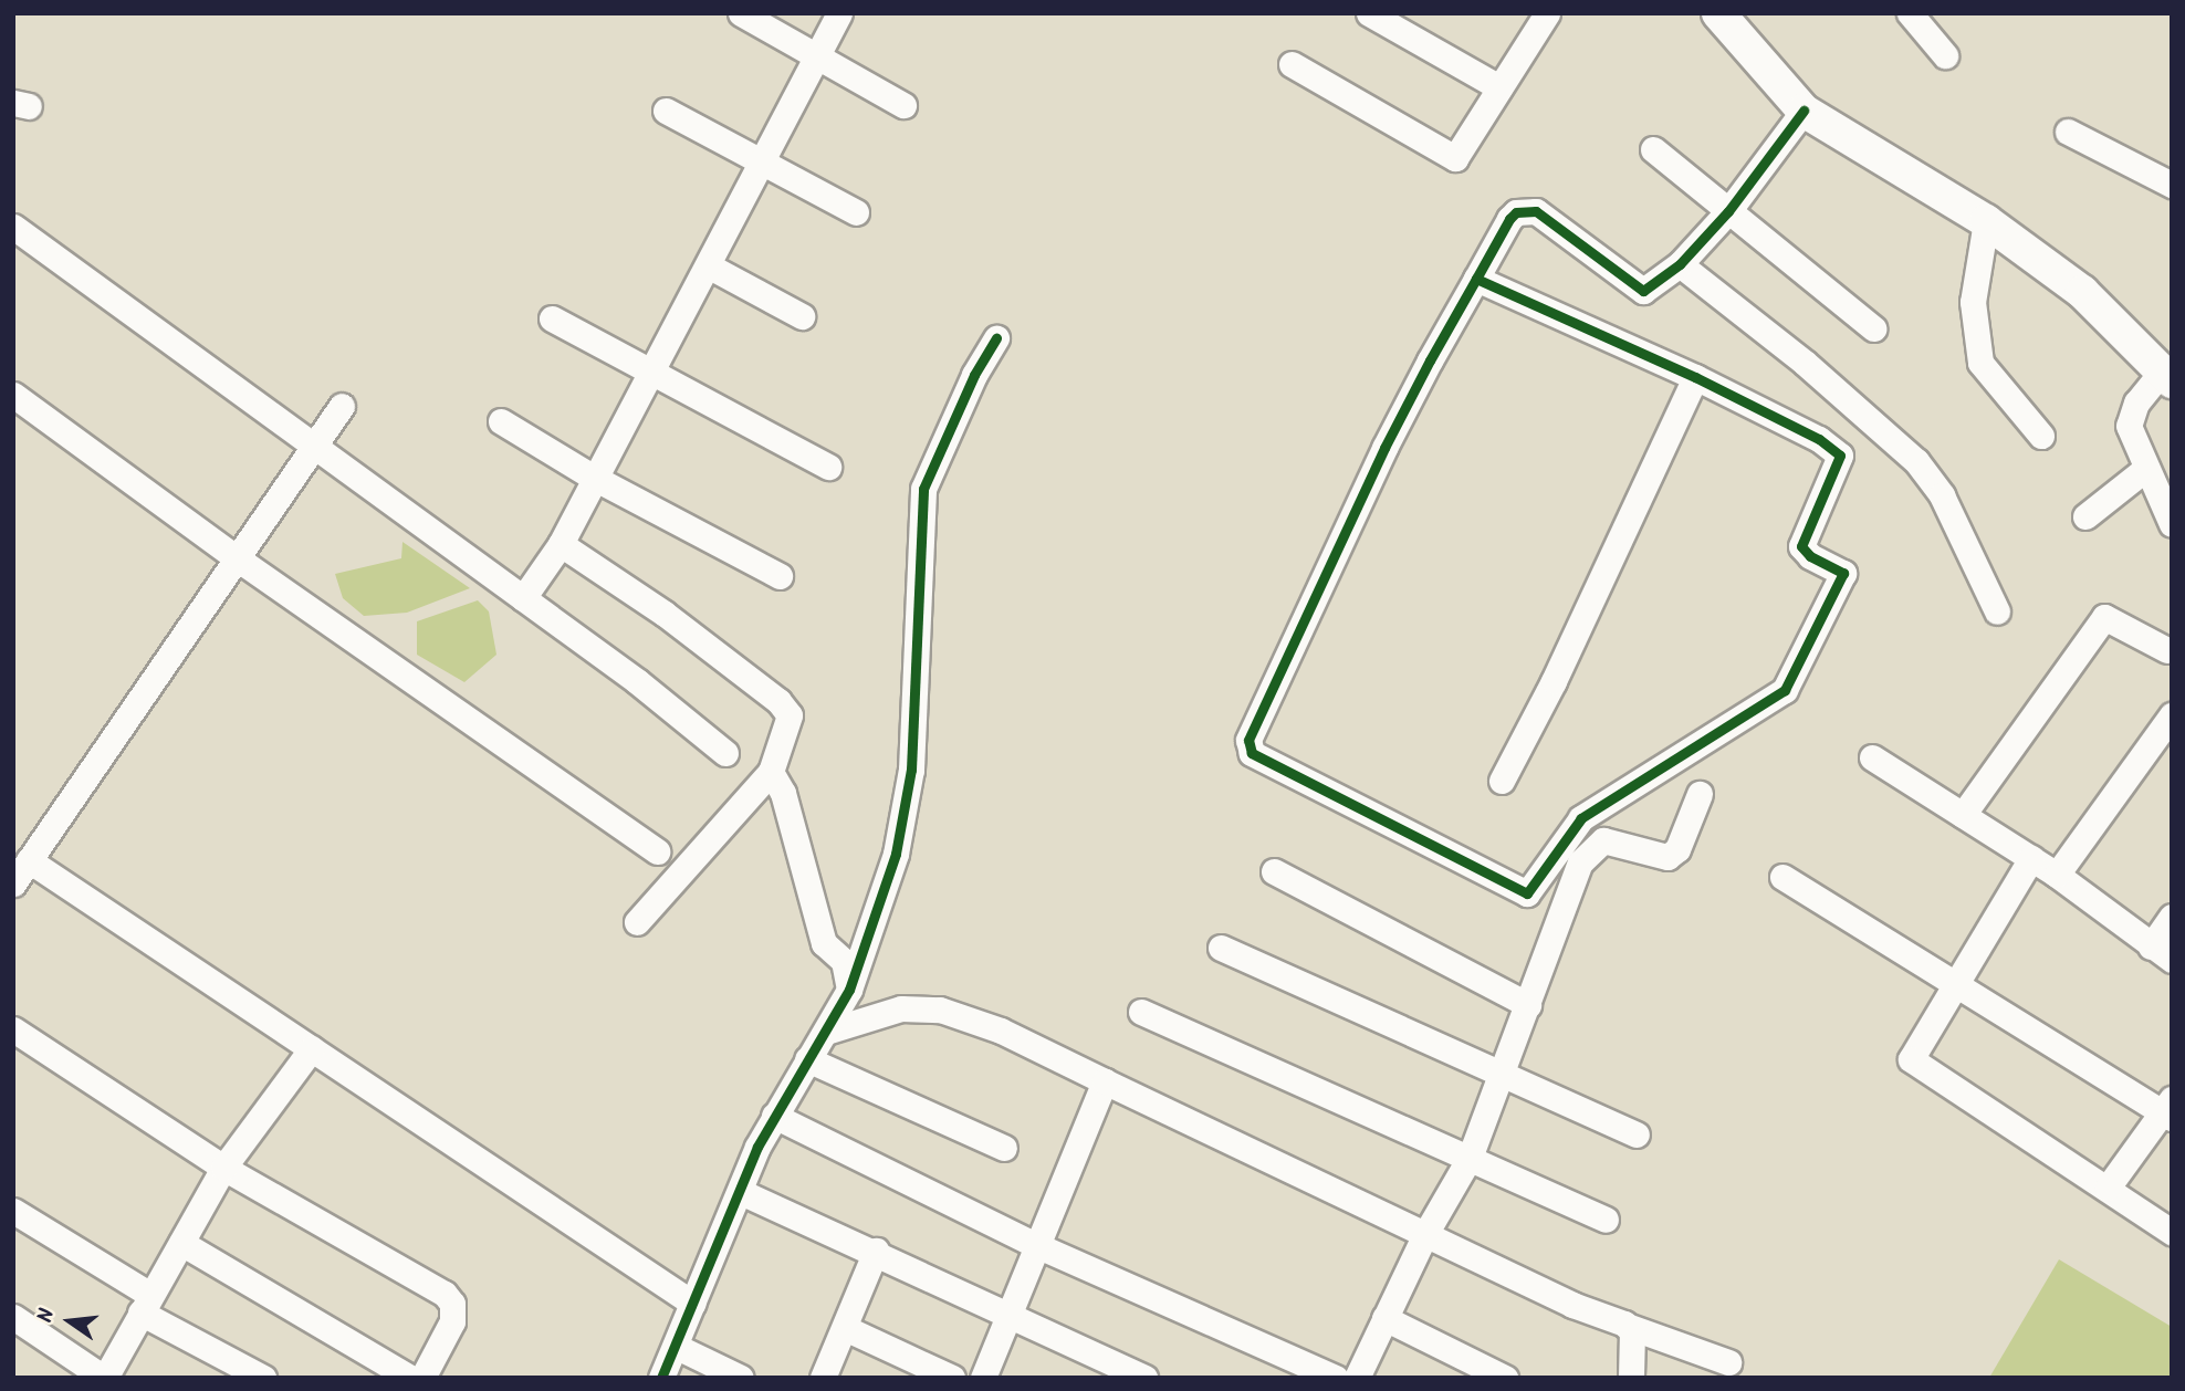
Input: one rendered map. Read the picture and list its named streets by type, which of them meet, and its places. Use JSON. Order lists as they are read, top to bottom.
{
  "north": "left"
}
